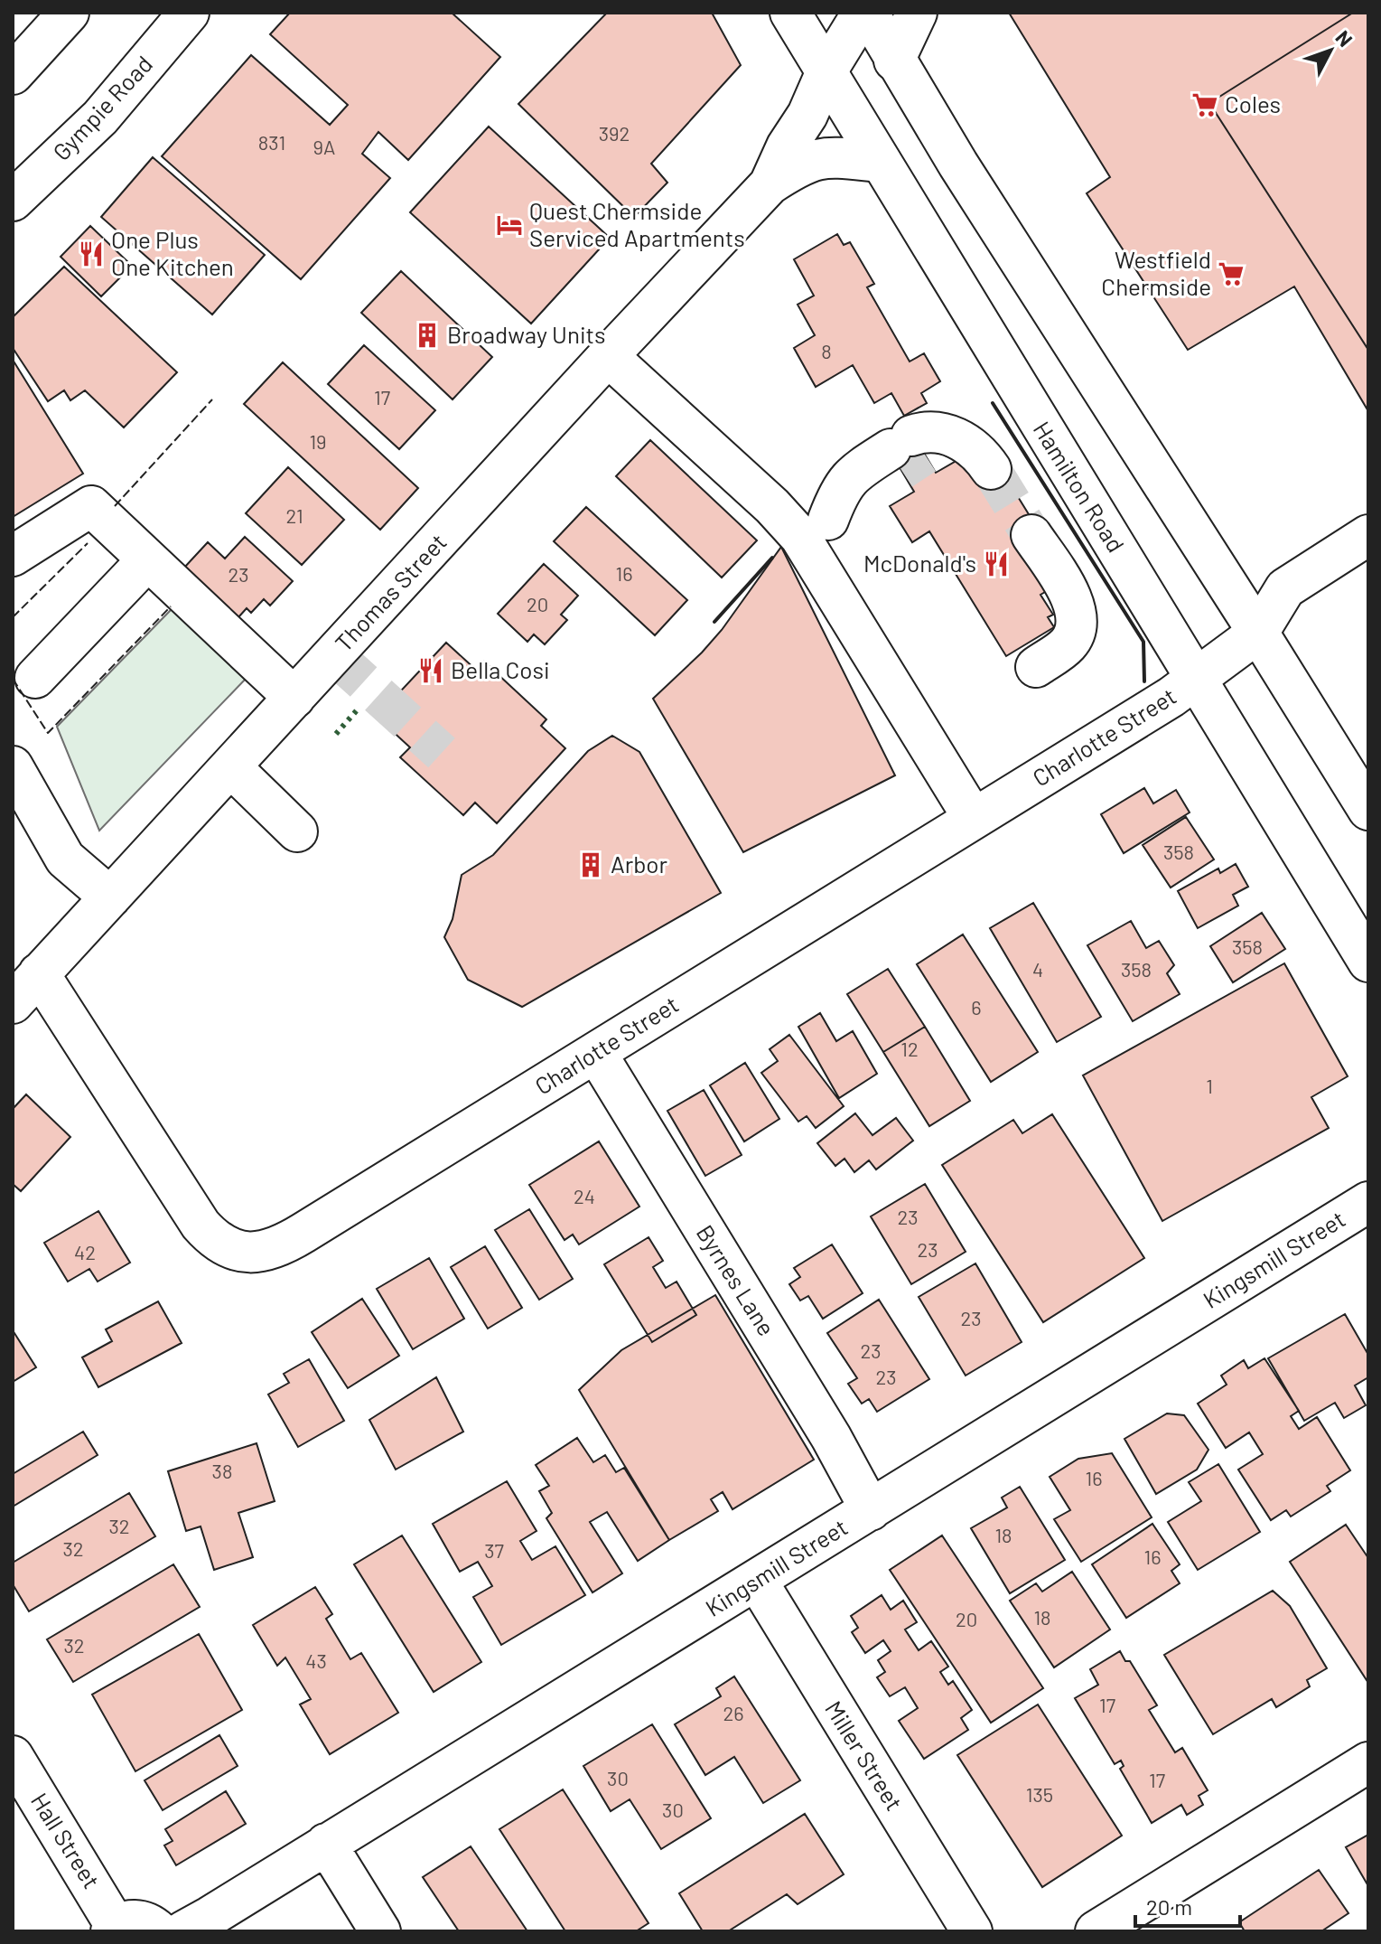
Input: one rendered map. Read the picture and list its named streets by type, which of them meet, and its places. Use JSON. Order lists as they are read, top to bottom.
{
  "streets": {
    "main road": [
      "Gympie Road",
      "Hamilton Road",
      "Thomas Street",
      "Charlotte Street",
      "Kingsmill Street",
      "Byrnes Lane",
      "Miller Street",
      "Hall Street"
    ]
  },
  "crossings": [
    ["Hamilton Road", "Thomas Street"],
    ["Hamilton Road", "Charlotte Street"],
    ["Thomas Street", "Charlotte Street"],
    ["Charlotte Street", "Byrnes Lane"],
    ["Kingsmill Street", "Byrnes Lane"],
    ["Kingsmill Street", "Miller Street"]
  ],
  "places": {
    "supermarket": ["Coles", "Westfield Chermside"],
    "hotel": ["Quest Chermside Serviced Apartments"],
    "restaurant": ["One Plus One Kitchen", "McDonald's", "Bella Cosi"],
    "building": ["Broadway Units", "Arbor"]
  },
  "house_numbers": [
    "392",
    "831",
    "9A",
    "8",
    "17",
    "19",
    "21",
    "16",
    "23",
    "20",
    "358",
    "358",
    "4",
    "358",
    "6",
    "12",
    "1",
    "24",
    "23",
    "23",
    "42",
    "23",
    "23",
    "23",
    "38",
    "16",
    "32",
    "18",
    "32",
    "37",
    "16",
    "18",
    "20",
    "32",
    "43",
    "17",
    "26",
    "30",
    "17",
    "135",
    "30"
  ],
  "scale_bar": "20 m",
  "north": "top right"
}
